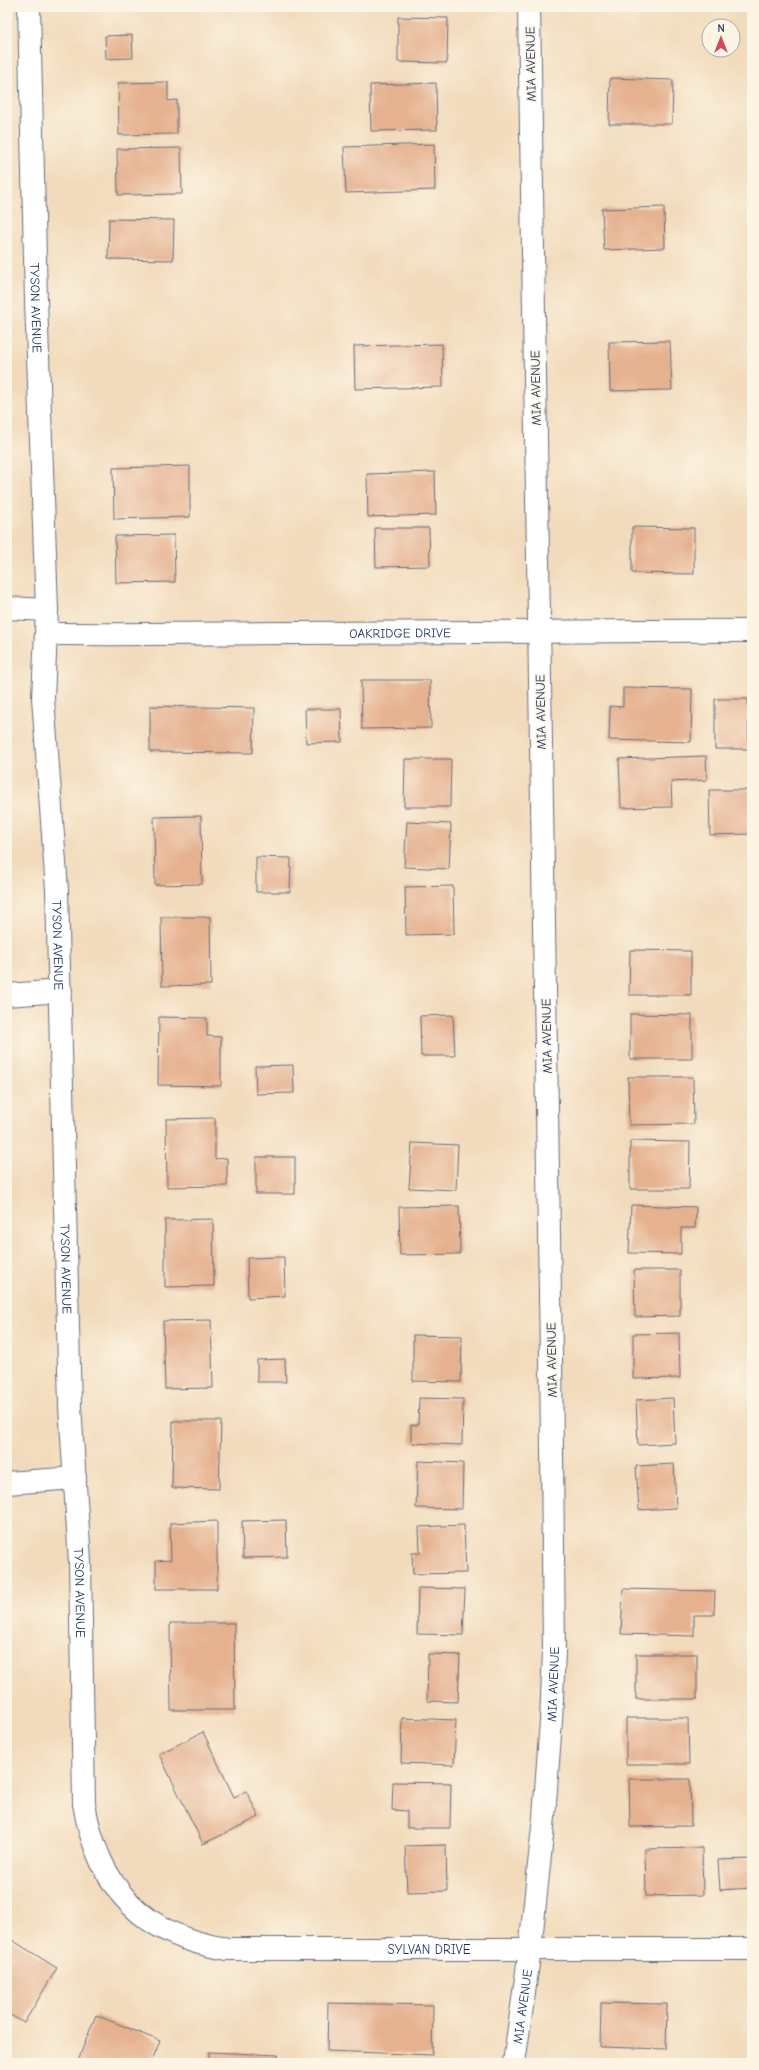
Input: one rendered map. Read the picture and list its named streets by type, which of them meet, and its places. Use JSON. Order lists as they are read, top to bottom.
{
  "streets": {
    "street": [
      "MIA AVENUE",
      "TYSON AVENUE",
      "OAKRIDGE DRIVE",
      "SYLVAN DRIVE"
    ]
  },
  "crossings": [
    ["MIA AVENUE", "OAKRIDGE DRIVE"],
    ["MIA AVENUE", "SYLVAN DRIVE"],
    ["TYSON AVENUE", "OAKRIDGE DRIVE"],
    ["TYSON AVENUE", "SYLVAN DRIVE"]
  ],
  "north": "top"
}
